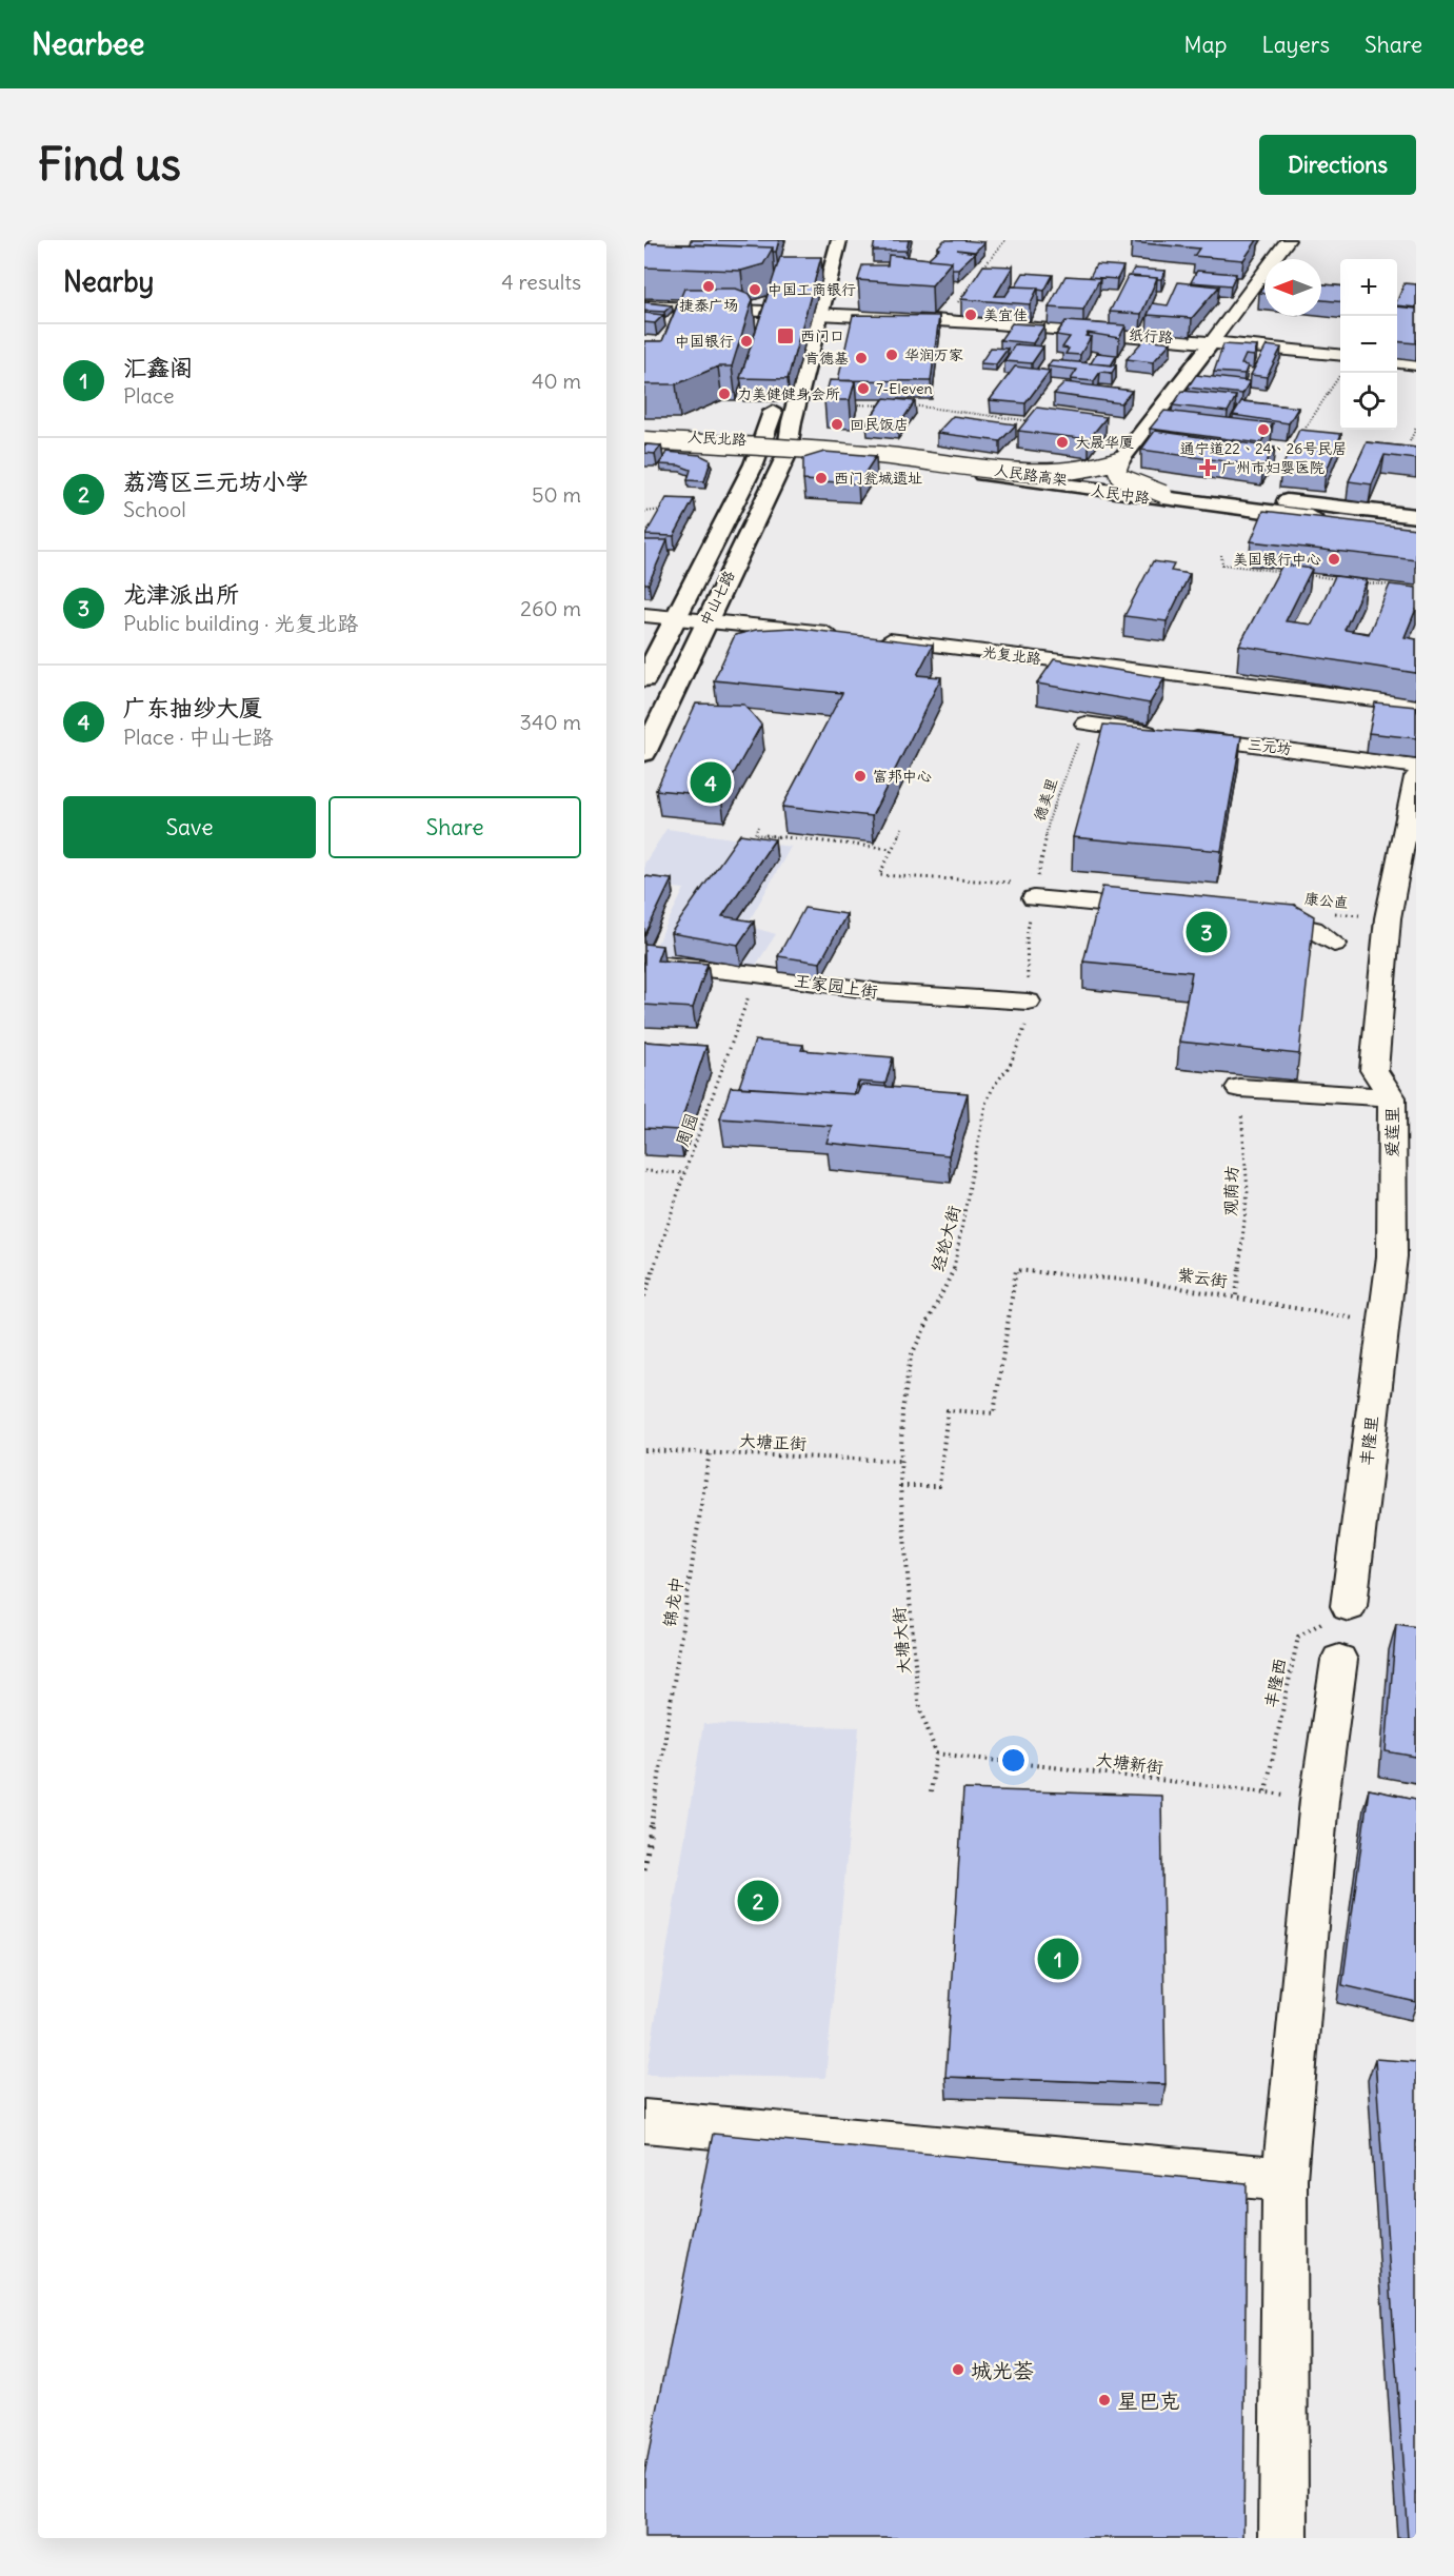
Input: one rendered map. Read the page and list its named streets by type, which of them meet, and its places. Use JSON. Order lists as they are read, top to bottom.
{
  "streets": {
    "main road": [
      "人民北路",
      "人民路高架",
      "人民中路",
      "中山七路"
    ],
    "street": [
      "纸行路",
      "光复北路",
      "三元坊",
      "王家园上街",
      "爱莲里",
      "丰隆里"
    ],
    "path": [
      "德美里",
      "康公直",
      "周园",
      "观荫坊",
      "经纶大街",
      "紫云街",
      "大塘正街",
      "锦龙中",
      "大塘大街",
      "丰隆西",
      "大塘新街"
    ]
  },
  "crossings": [
    ["纸行路", "中山七路"],
    ["人民北路", "人民中路"],
    ["人民北路", "中山七路"],
    ["人民中路", "中山七路"],
    ["三元坊", "德美里"],
    ["德美里", "王家园上街"],
    ["德美里", "经纶大街"],
    ["康公直", "爱莲里"],
    ["王家园上街", "周园"],
    ["王家园上街", "经纶大街"],
    ["爱莲里", "丰隆里"],
    ["观荫坊", "紫云街"],
    ["经纶大街", "紫云街"],
    ["经纶大街", "大塘正街"],
    ["经纶大街", "大塘大街"],
    ["紫云街", "丰隆里"],
    ["紫云街", "大塘大街"],
    ["丰隆里", "丰隆西"],
    ["大塘正街", "锦龙中"],
    ["大塘大街", "大塘新街"],
    ["丰隆西", "大塘新街"]
  ],
  "places": {
    "other": [
      "捷泰广场",
      "中国工商银行",
      "美宜佳",
      "中国银行",
      "华润万家",
      "肯德基",
      "7-Eleven",
      "力美健健身会所",
      "回民饭店",
      "通宁道22、24、26号民居",
      "大晟华厦",
      "西门瓮城遗址",
      "美国银行中心",
      "富邦中心",
      "城光荟",
      "星巴克"
    ],
    "transit": ["西门口"],
    "health": ["广州市妇婴医院"]
  },
  "north": "left",
  "page": {
    "header": "Nearbee",
    "nav": ["Map", "Layers", "Share"],
    "buttons": [
      "Directions",
      ["Save", "Share"]
    ],
    "title": "Find us",
    "heading": ["Nearby", "4 results"],
    "map_buttons": ["+", "−"],
    "list": [
      {
        "mark": "1",
        "name": "汇鑫阁",
        "note": "Place",
        "value": "40 m"
      },
      {
        "mark": "2",
        "name": "荔湾区三元坊小学",
        "note": "School",
        "value": "50 m"
      },
      {
        "mark": "3",
        "name": "龙津派出所",
        "note": "Public building · 光复北路",
        "value": "260 m"
      },
      {
        "mark": "4",
        "name": "广东抽纱大厦",
        "note": "Place · 中山七路",
        "value": "340 m"
      }
    ],
    "pins": [
      "4",
      "3",
      "2",
      "1"
    ]
  }
}
